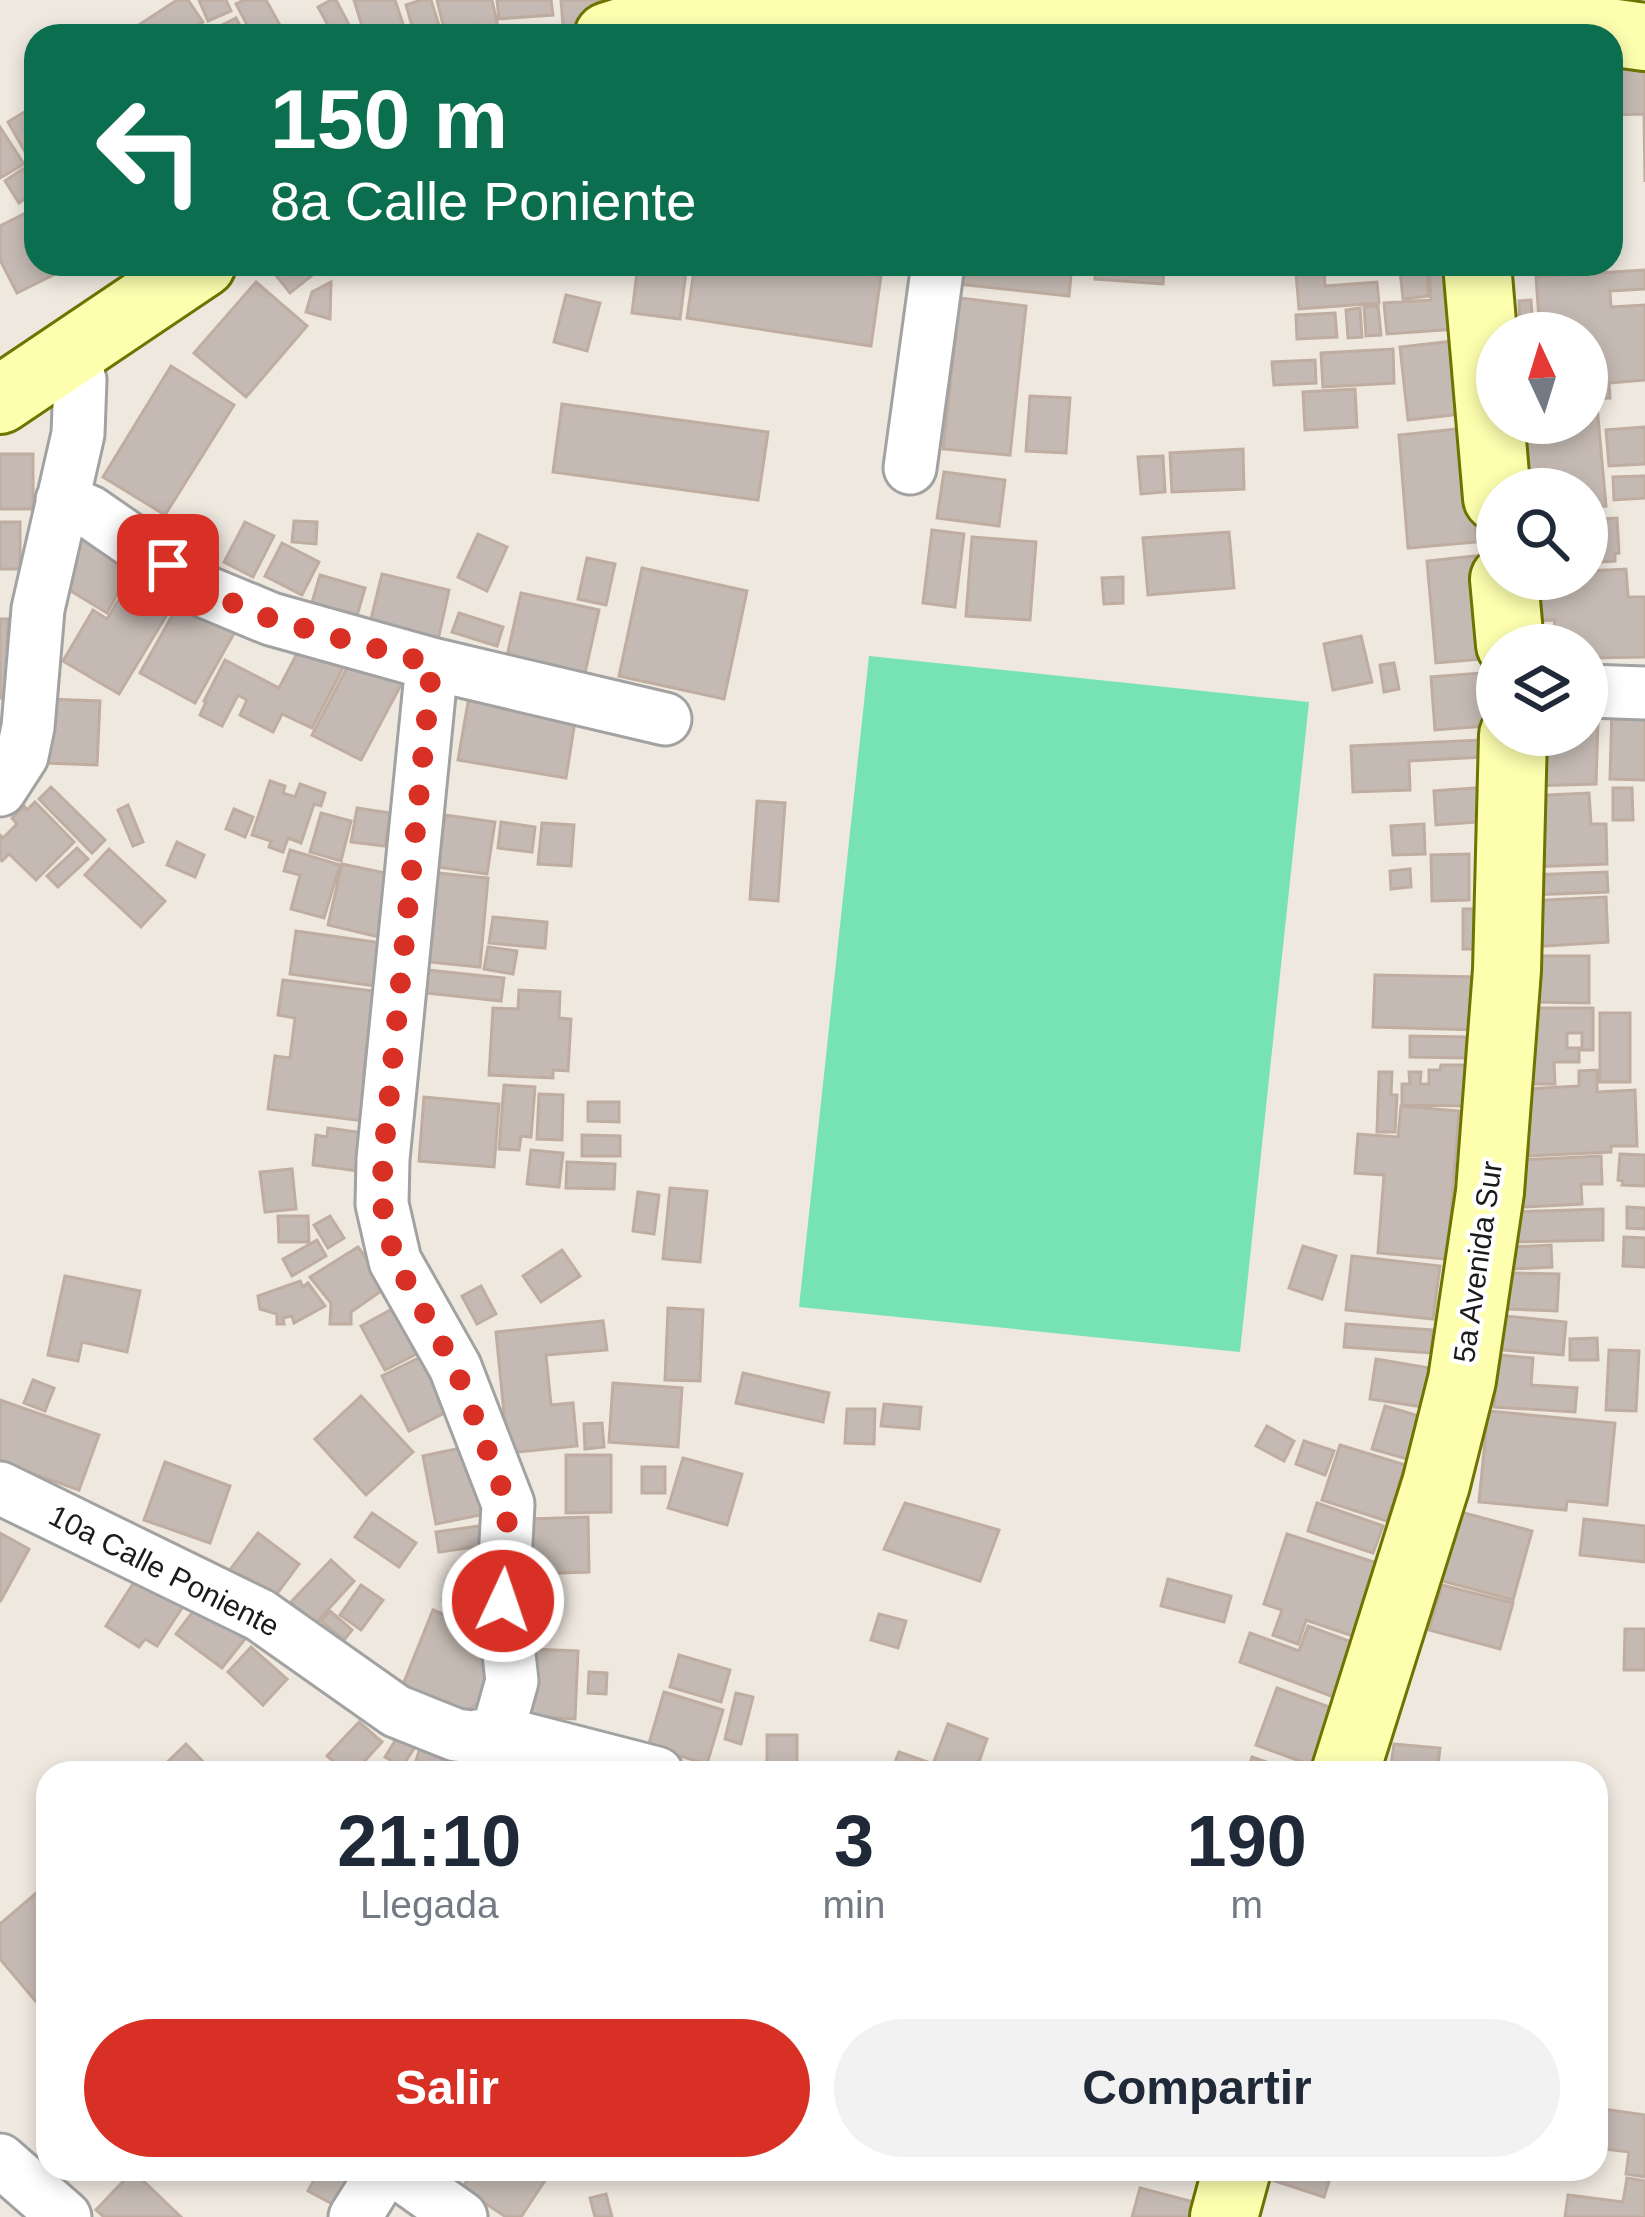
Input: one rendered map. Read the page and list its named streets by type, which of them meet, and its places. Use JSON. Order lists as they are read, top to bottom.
{
  "streets": {
    "street": ["5a Avenida Sur", "10a Calle Poniente"]
  },
  "north": "top",
  "page": {
    "turn": ["150 m", "8a Calle Poniente"],
    "eta": [
      "21:10",
      "Llegada",
      "3",
      "min",
      "190",
      "m"
    ],
    "buttons": ["Salir", "Compartir"]
  }
}
